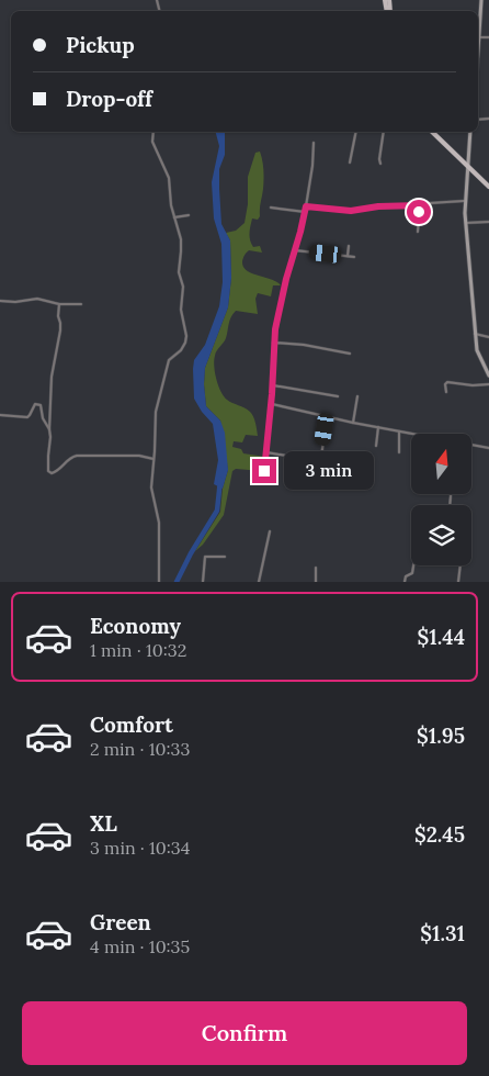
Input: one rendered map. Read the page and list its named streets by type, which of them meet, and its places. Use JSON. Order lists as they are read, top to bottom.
{
  "north": "top",
  "page": {
    "banner": ["Pickup", "Drop-off"],
    "bubble": "3 min",
    "list": [
      {
        "name": "Economy",
        "note": "1 min · 10:32",
        "value": "$1.44"
      },
      {
        "name": "Comfort",
        "note": "2 min · 10:33",
        "value": "$1.95"
      },
      {
        "name": "XL",
        "note": "3 min · 10:34",
        "value": "$2.45"
      },
      {
        "name": "Green",
        "note": "4 min · 10:35",
        "value": "$1.31"
      }
    ],
    "buttons": "Confirm"
  }
}
